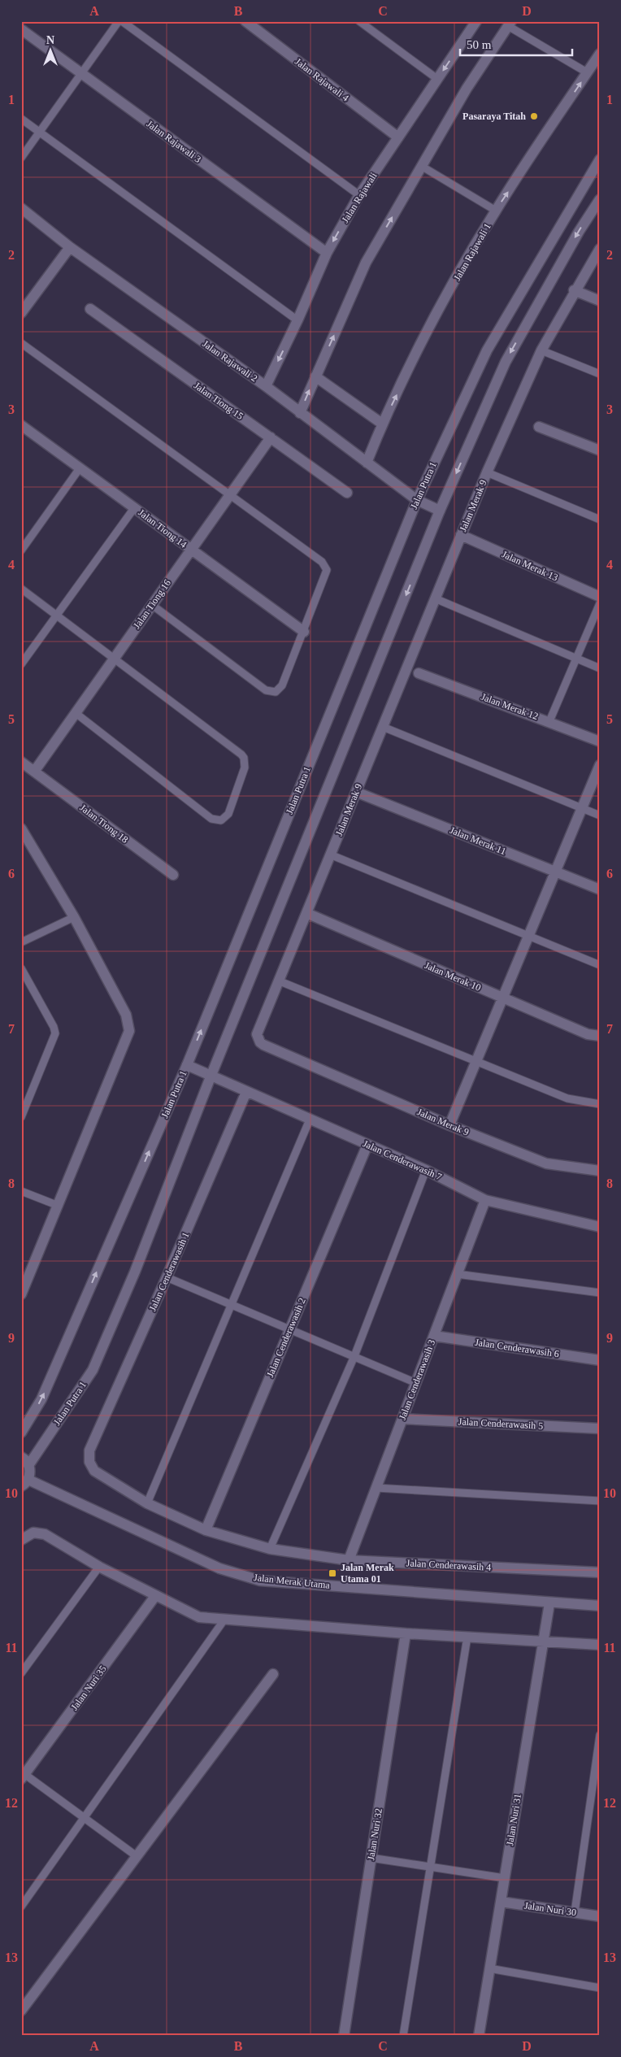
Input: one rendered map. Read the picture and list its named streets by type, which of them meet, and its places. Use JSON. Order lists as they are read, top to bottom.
{
  "streets": {
    "street": [
      "Jalan Rajawali 4",
      "Jalan Rajawali 3",
      "Jalan Rajawali",
      "Jalan Rajawali 1",
      "Jalan Rajawali 2",
      "Jalan Tiong 15",
      "Jalan Putra 1",
      "Jalan Merak 9",
      "Jalan Tiong 14",
      "Jalan Merak 13",
      "Jalan Tiong 16",
      "Jalan Merak 12",
      "Jalan Tiong 18",
      "Jalan Merak 11",
      "Jalan Merak 10",
      "Jalan Cenderawasih 7",
      "Jalan Cenderawasih 1",
      "Jalan Cenderawasih 2",
      "Jalan Cenderawasih 6",
      "Jalan Cenderawasih 3",
      "Jalan Cenderawasih 5",
      "Jalan Cenderawasih 4",
      "Jalan Merak Utama",
      "Jalan Nuri 35",
      "Jalan Nuri 31",
      "Jalan Nuri 32",
      "Jalan Nuri 30"
    ]
  },
  "crossings": [
    ["Jalan Rajawali 4", "Jalan Rajawali"],
    ["Jalan Rajawali 3", "Jalan Rajawali"],
    ["Jalan Rajawali", "Jalan Rajawali 2"],
    ["Jalan Rajawali 1", "Jalan Rajawali 2"],
    ["Jalan Rajawali 2", "Jalan Putra 1"],
    ["Jalan Tiong 15", "Jalan Tiong 16"],
    ["Jalan Putra 1", "Jalan Cenderawasih 7"],
    ["Jalan Merak 9", "Jalan Merak 13"],
    ["Jalan Merak 9", "Jalan Merak 11"],
    ["Jalan Merak 9", "Jalan Merak 10"],
    ["Jalan Tiong 14", "Jalan Tiong 16"],
    ["Jalan Tiong 16", "Jalan Tiong 18"],
    ["Jalan Cenderawasih 7", "Jalan Cenderawasih 1"],
    ["Jalan Cenderawasih 7", "Jalan Cenderawasih 2"],
    ["Jalan Cenderawasih 7", "Jalan Cenderawasih 3"],
    ["Jalan Cenderawasih 1", "Jalan Cenderawasih 4"],
    ["Jalan Cenderawasih 2", "Jalan Cenderawasih 4"],
    ["Jalan Cenderawasih 6", "Jalan Cenderawasih 3"],
    ["Jalan Cenderawasih 3", "Jalan Cenderawasih 5"],
    ["Jalan Cenderawasih 3", "Jalan Cenderawasih 4"],
    ["Jalan Merak Utama", "Jalan Nuri 31"],
    ["Jalan Nuri 31", "Jalan Nuri 30"]
  ],
  "places": {
    "other": ["Pasaraya Titah"],
    "transit": ["Jalan Merak Utama 01"]
  },
  "scale_bar": "50 m",
  "north": "top",
  "grid": {
    "columns": [
      "A",
      "B",
      "C",
      "D"
    ],
    "rows": [
      "1",
      "2",
      "3",
      "4",
      "5",
      "6",
      "7",
      "8",
      "9",
      "10",
      "11",
      "12",
      "13"
    ]
  }
}
